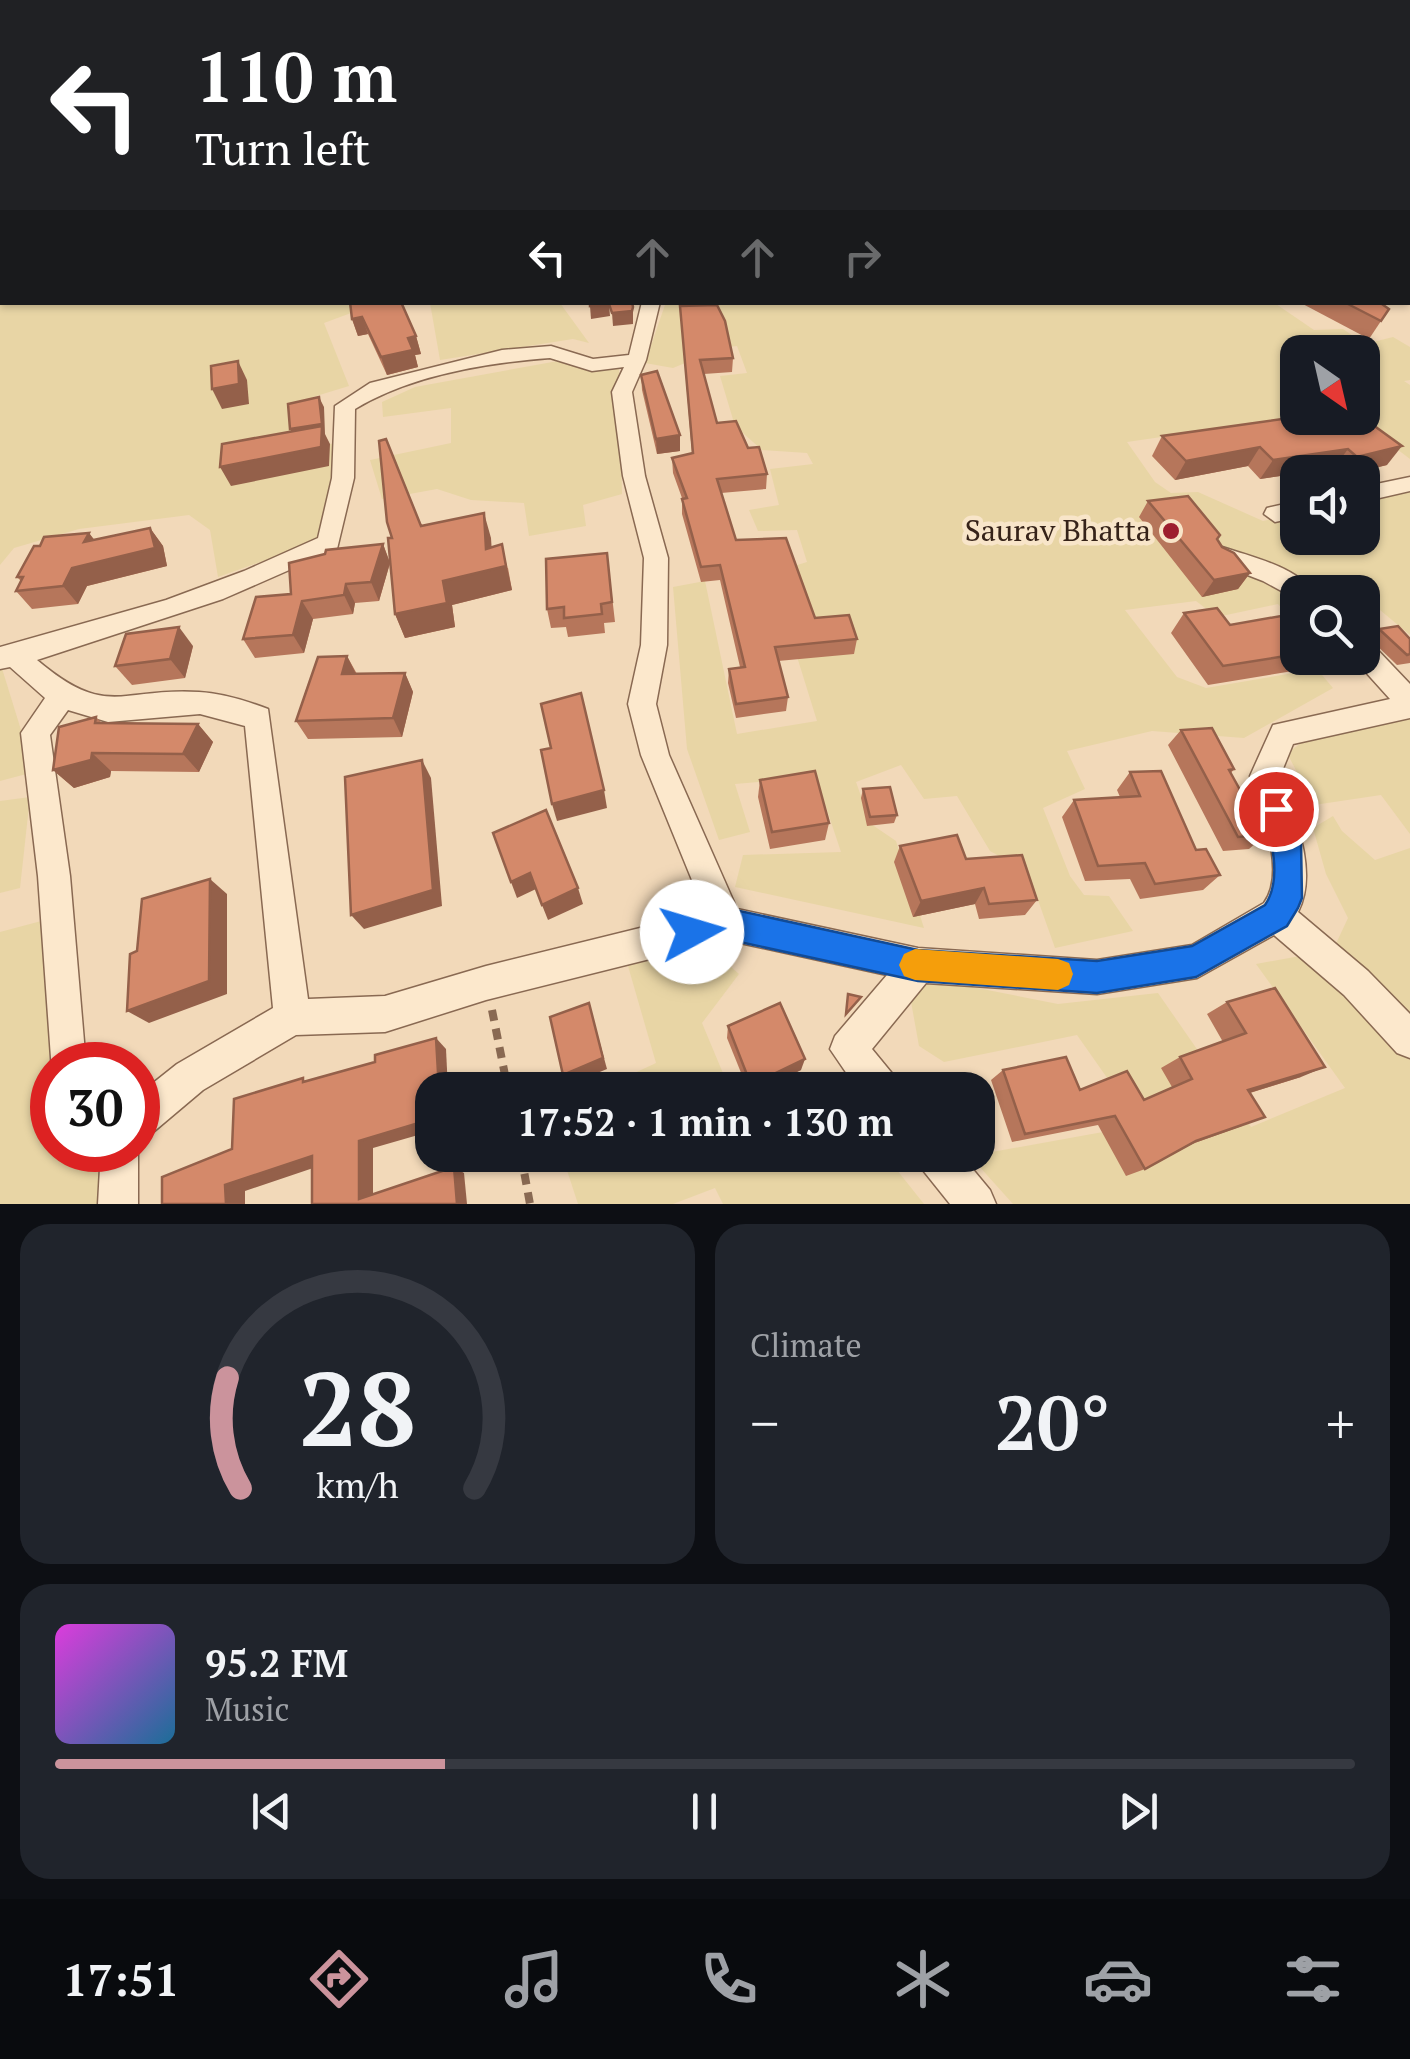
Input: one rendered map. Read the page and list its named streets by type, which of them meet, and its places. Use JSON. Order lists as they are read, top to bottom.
{
  "places": ["Saurav Bhatta"],
  "north": "bottom right",
  "page": {
    "turn": ["110 m", "Turn left"],
    "limit": "30",
    "trip": "17:52 · 1 min · 130 m",
    "tile": "Climate",
    "heat": ["−", "20°", "+"],
    "song": ["95.2 FM", "Music"],
    "tabs": "17:51",
    "gauge": ["28", "km/h"]
  }
}
